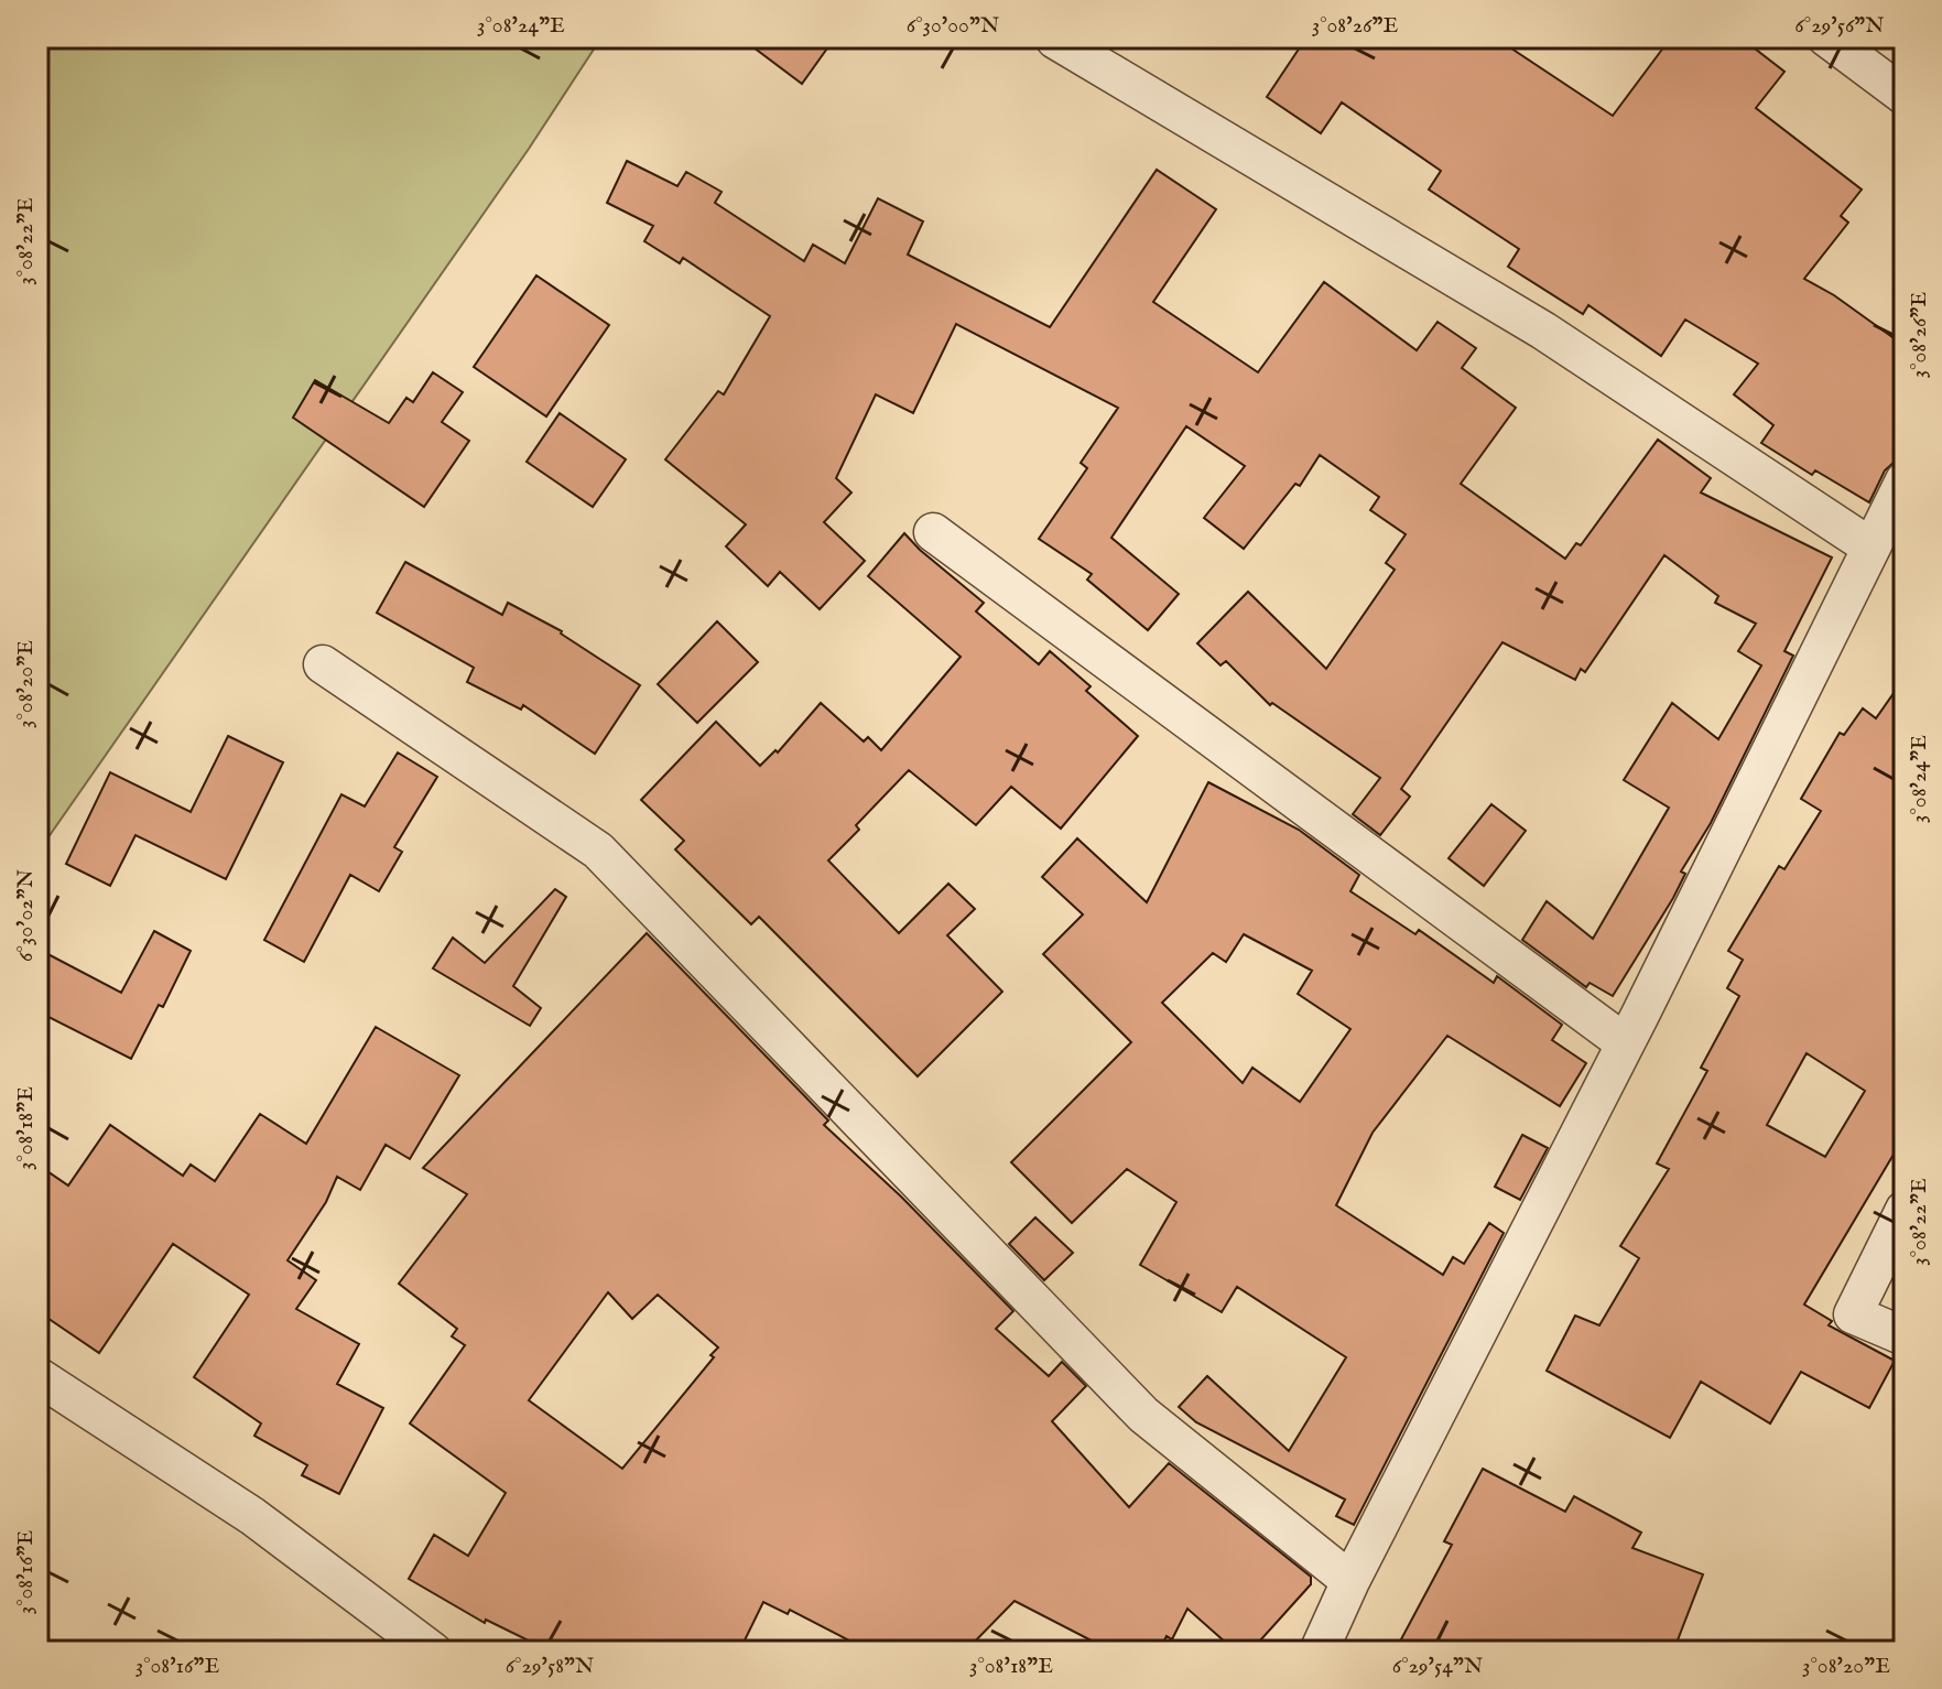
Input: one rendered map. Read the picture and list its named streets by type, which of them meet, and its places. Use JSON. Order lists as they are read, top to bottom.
{
  "coordinates": [
    "3°08'24\"E",
    "6°30'00\"N",
    "3°08'26\"E",
    "6°29'56\"N",
    "3°08'22\"E",
    "3°08'20\"E",
    "6°30'02\"N",
    "3°08'18\"E",
    "3°08'16\"E",
    "6°29'58\"N",
    "6°29'54\"N"
  ]
}
